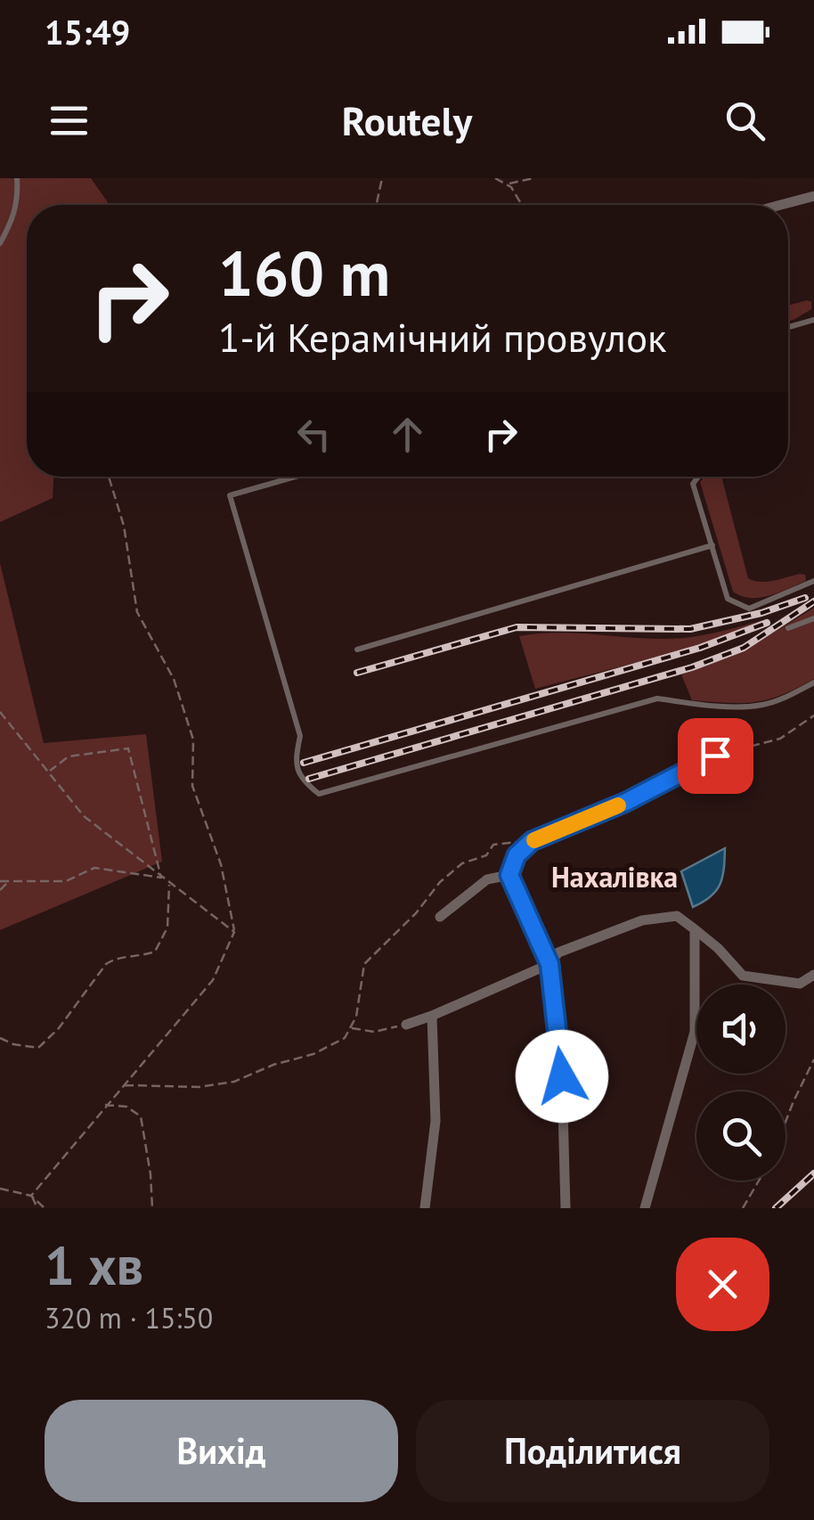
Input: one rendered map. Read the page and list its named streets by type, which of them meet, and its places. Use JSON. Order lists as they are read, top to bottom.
{
  "districts": ["Нахалівка"],
  "page": {
    "status": "15:49",
    "header": "Routely",
    "turn": ["160 m", "1-й Керамічний провулок"],
    "heading": ["1 хв", "320 m · 15:50"],
    "buttons": ["Вихід", "Поділитися"]
  }
}
